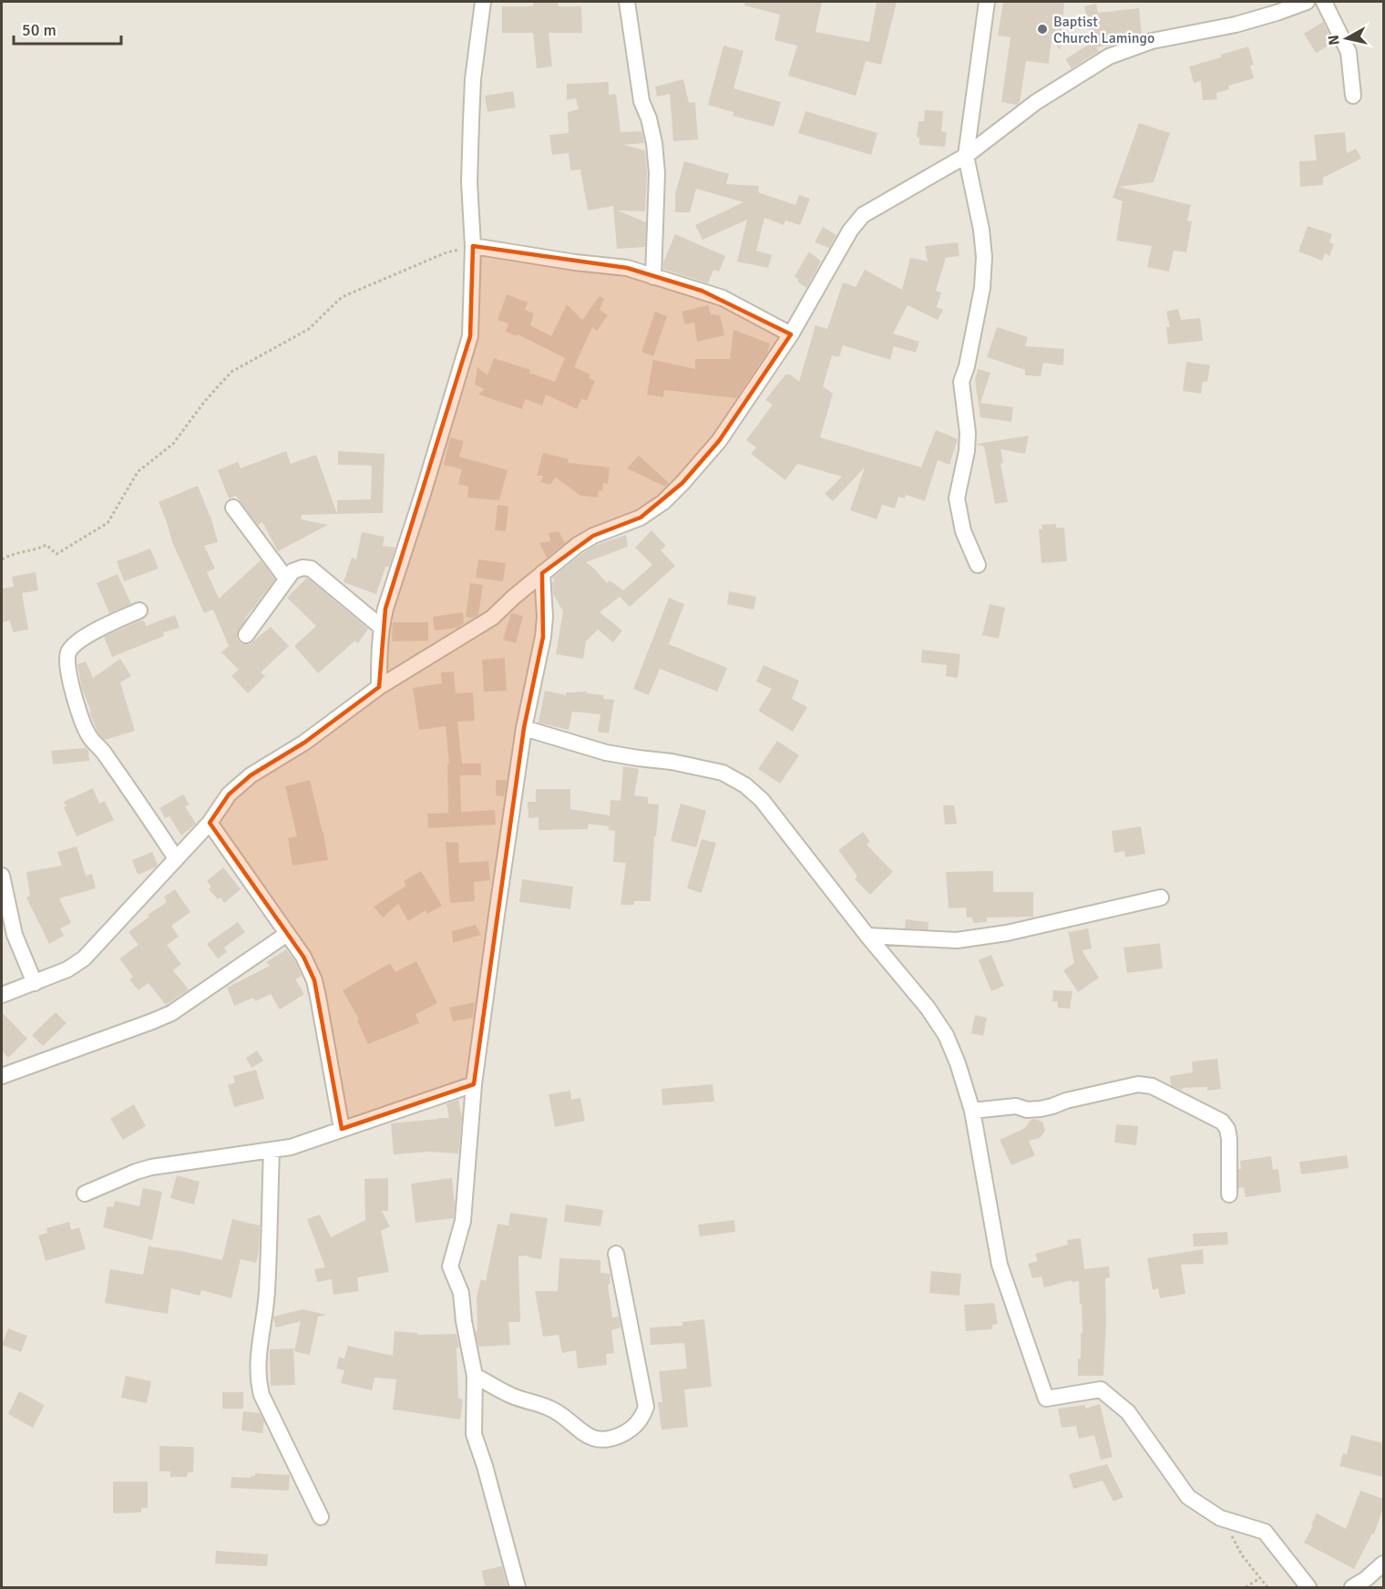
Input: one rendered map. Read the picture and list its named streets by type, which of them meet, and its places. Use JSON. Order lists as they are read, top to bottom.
{
  "places": ["Baptist Church Lamingo"],
  "scale_bar": "50 m",
  "north": "left"
}
